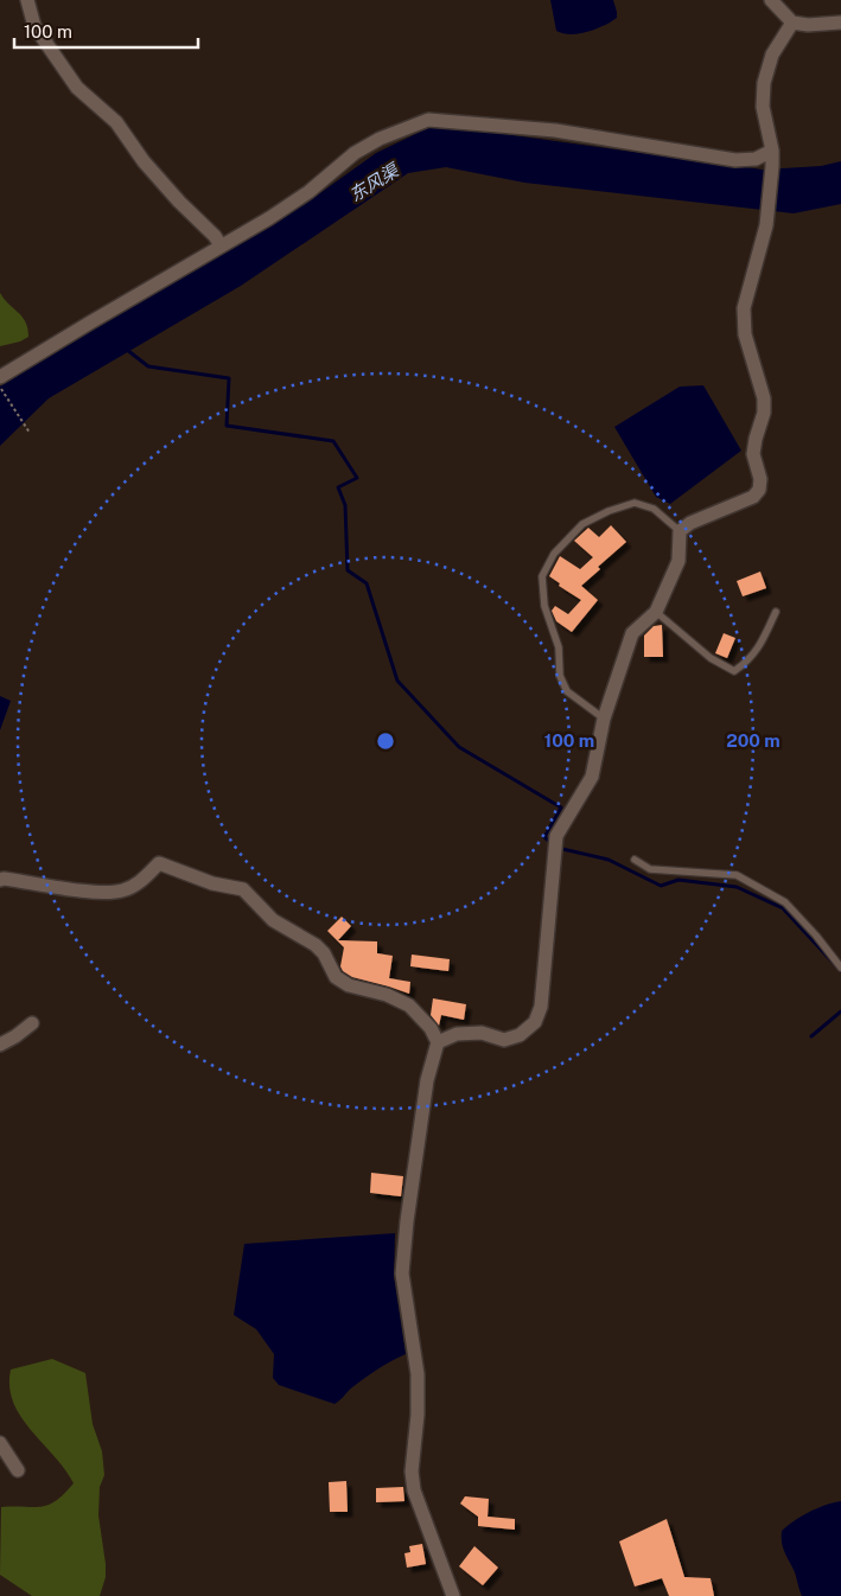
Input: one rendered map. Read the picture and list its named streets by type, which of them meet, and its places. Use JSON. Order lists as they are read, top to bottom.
{
  "water": ["东风渠"],
  "scale_bar": "100 m",
  "rings": ["100 m", "200 m"]
}
